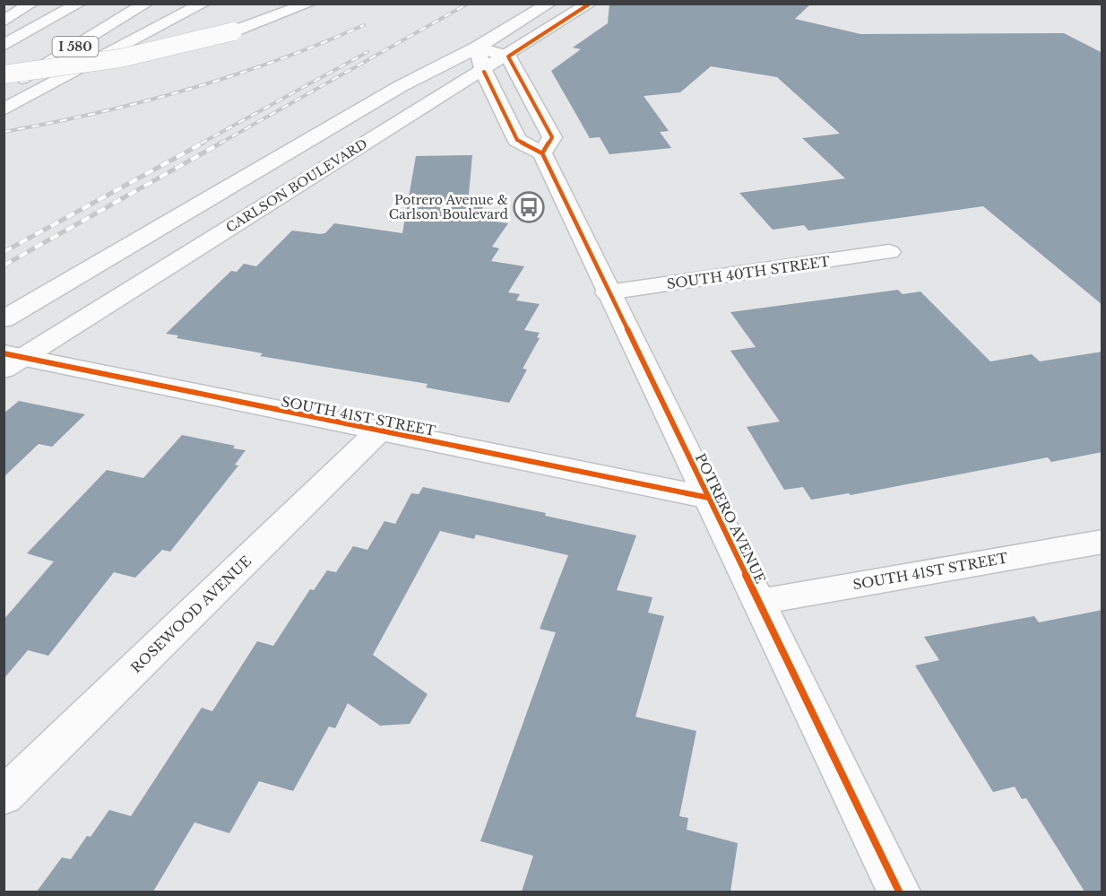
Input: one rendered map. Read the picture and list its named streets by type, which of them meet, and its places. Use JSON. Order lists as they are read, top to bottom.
{
  "streets": {
    "main road": [
      "I 580",
      "CARLSON BOULEVARD",
      "SOUTH 40TH STREET",
      "SOUTH 41ST STREET",
      "POTRERO AVENUE",
      "ROSEWOOD AVENUE"
    ]
  },
  "crossings": [
    ["CARLSON BOULEVARD", "SOUTH 41ST STREET"],
    ["SOUTH 40TH STREET", "POTRERO AVENUE"],
    ["SOUTH 41ST STREET", "POTRERO AVENUE"],
    ["SOUTH 41ST STREET", "ROSEWOOD AVENUE"]
  ],
  "places": {
    "bus stop": ["Potrero Avenue & Carlson Boulevard"]
  }
}
